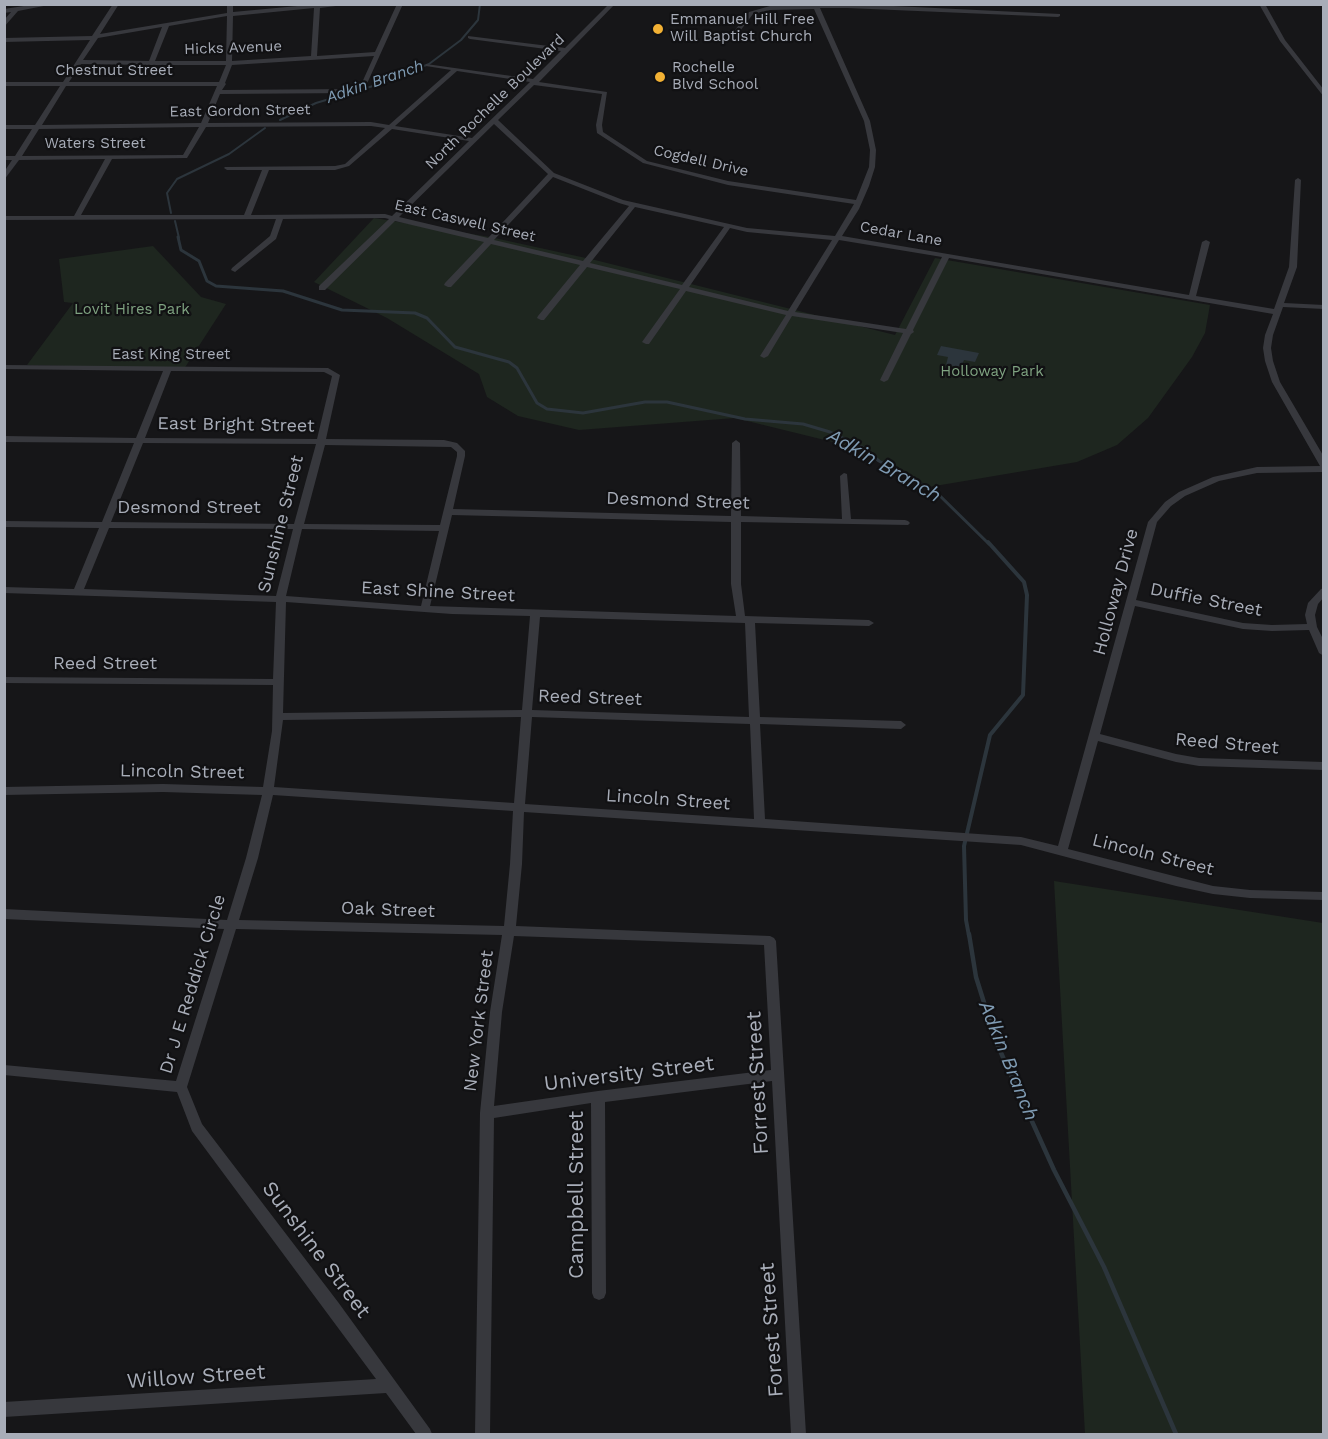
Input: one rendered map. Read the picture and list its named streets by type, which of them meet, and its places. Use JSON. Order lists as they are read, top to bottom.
{
  "streets": {
    "street": [
      "Hicks Avenue",
      "Chestnut Street",
      "North Rochelle Boulevard",
      "East Gordon Street",
      "Waters Street",
      "Cogdell Drive",
      "East Caswell Street",
      "Cedar Lane",
      "East King Street",
      "East Bright Street",
      "Desmond Street",
      "Sunshine Street",
      "East Shine Street",
      "Holloway Drive",
      "Duffie Street",
      "Reed Street",
      "Lincoln Street",
      "Oak Street",
      "Dr J E Reddick Circle",
      "New York Street",
      "University Street",
      "Forrest Street",
      "Campbell Street",
      "Forest Street",
      "Willow Street"
    ]
  },
  "crossings": [
    ["North Rochelle Boulevard", "East Gordon Street"],
    ["North Rochelle Boulevard", "Cogdell Drive"],
    ["North Rochelle Boulevard", "East Caswell Street"],
    ["North Rochelle Boulevard", "Cedar Lane"],
    ["East Gordon Street", "Waters Street"],
    ["East King Street", "Sunshine Street"],
    ["East Bright Street", "Desmond Street"],
    ["East Bright Street", "Sunshine Street"],
    ["Desmond Street", "Sunshine Street"],
    ["Sunshine Street", "East Shine Street"],
    ["Sunshine Street", "Reed Street"],
    ["Sunshine Street", "Lincoln Street"],
    ["Sunshine Street", "Dr J E Reddick Circle"],
    ["Sunshine Street", "Willow Street"],
    ["East Shine Street", "New York Street"],
    ["Holloway Drive", "Duffie Street"],
    ["Holloway Drive", "Reed Street"],
    ["Holloway Drive", "Lincoln Street"],
    ["Reed Street", "New York Street"],
    ["Lincoln Street", "Dr J E Reddick Circle"],
    ["Lincoln Street", "New York Street"],
    ["Oak Street", "Dr J E Reddick Circle"],
    ["Oak Street", "New York Street"],
    ["Oak Street", "Forrest Street"],
    ["New York Street", "University Street"],
    ["University Street", "Forrest Street"],
    ["University Street", "Campbell Street"],
    ["Forrest Street", "Forest Street"]
  ],
  "water": ["Adkin Branch"],
  "parks": ["Lovit Hires Park", "Holloway Park"],
  "places": ["Emmanuel Hill Free Will Baptist Church", "Rochelle Blvd School"]
}
